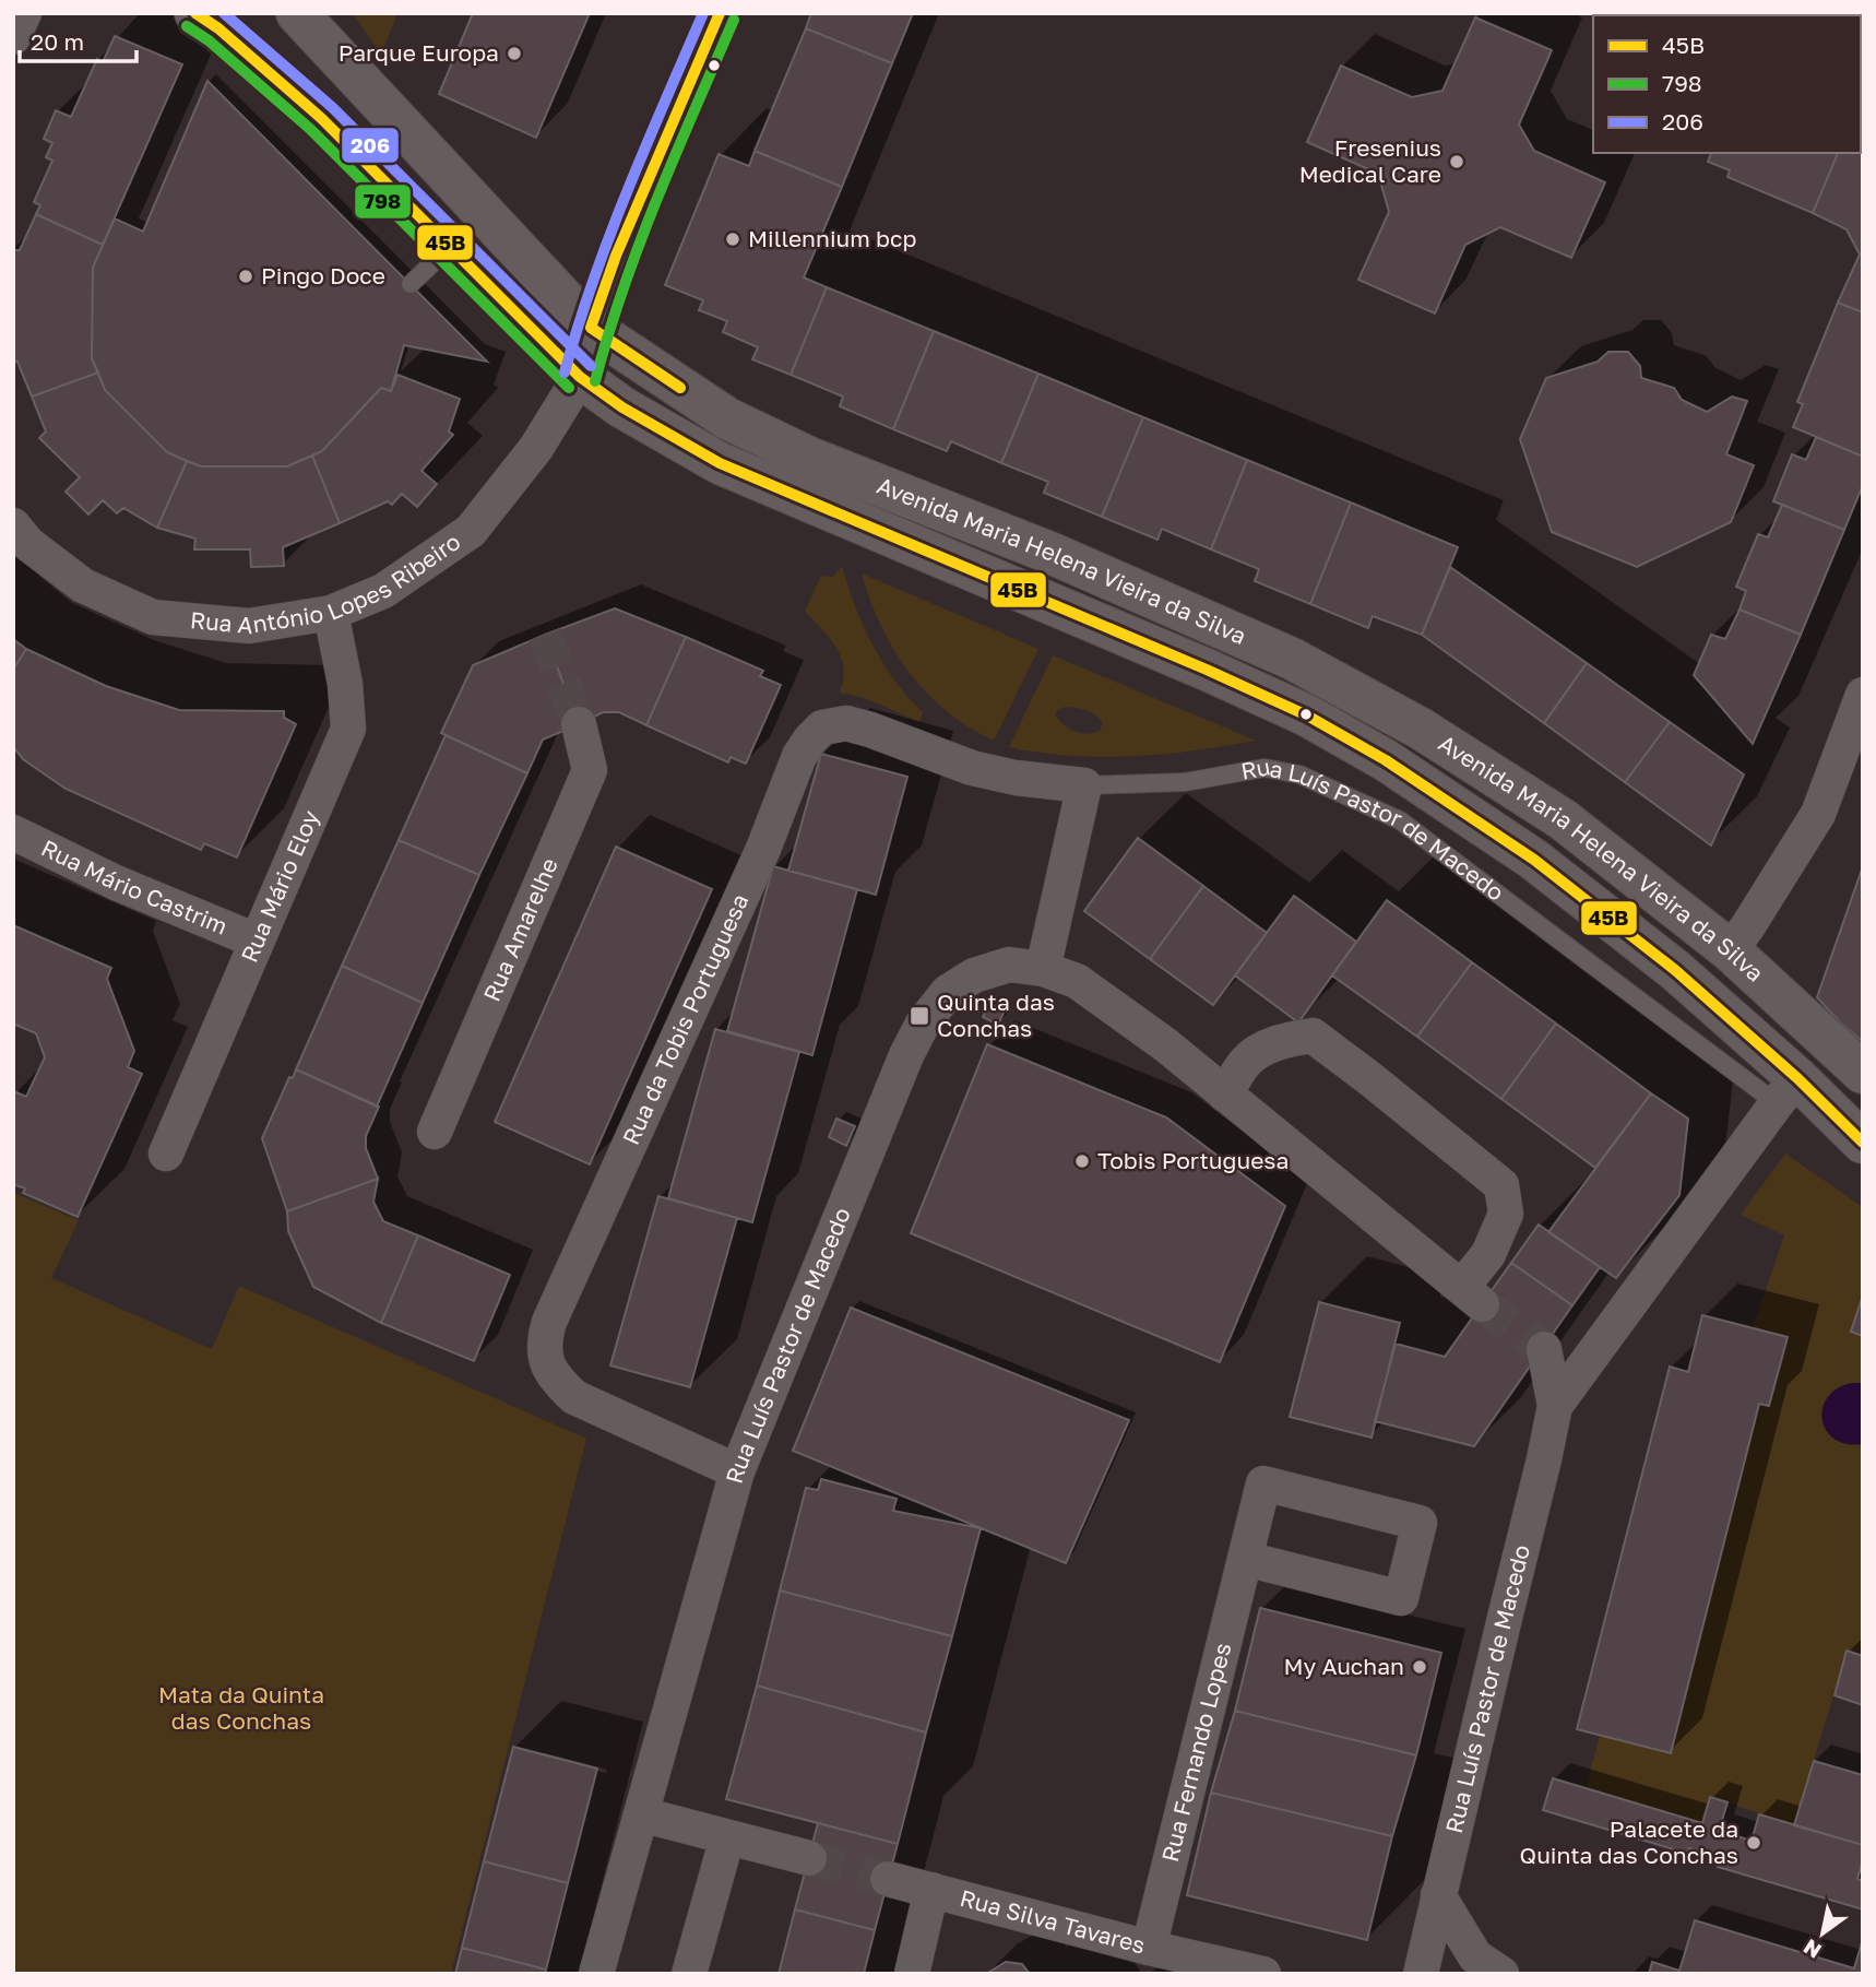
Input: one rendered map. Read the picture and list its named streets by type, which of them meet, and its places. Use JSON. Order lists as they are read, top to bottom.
{
  "streets": {
    "street": [
      "Avenida Maria Helena Vieira da Silva",
      "Rua António Lopes Ribeiro",
      "Rua Luís Pastor de Macedo",
      "Rua Mário Castrim",
      "Rua Mário Eloy",
      "Rua Amarelhe",
      "Rua da Tobis Portuguesa",
      "Rua Fernando Lopes",
      "Rua Silva Tavares"
    ]
  },
  "crossings": [
    ["Avenida Maria Helena Vieira da Silva", "Rua António Lopes Ribeiro"],
    ["Avenida Maria Helena Vieira da Silva", "Rua Luís Pastor de Macedo"],
    ["Rua António Lopes Ribeiro", "Rua Mário Eloy"],
    ["Rua Luís Pastor de Macedo", "Rua da Tobis Portuguesa"],
    ["Rua Mário Castrim", "Rua Mário Eloy"],
    ["Rua Fernando Lopes", "Rua Silva Tavares"]
  ],
  "parks": ["Mata da Quinta das Conchas"],
  "places": {
    "other": [
      "Parque Europa",
      "Fresenius Medical Care",
      "Millennium bcp",
      "Pingo Doce",
      "Tobis Portuguesa",
      "My Auchan",
      "Palacete da Quinta das Conchas"
    ],
    "transit": ["Quinta das Conchas"]
  },
  "lines": ["transit line 45B", "transit line 206", "transit line 798"],
  "legend": ["45B", "798", "206"],
  "scale_bar": "20 m",
  "north": "bottom left"
}
